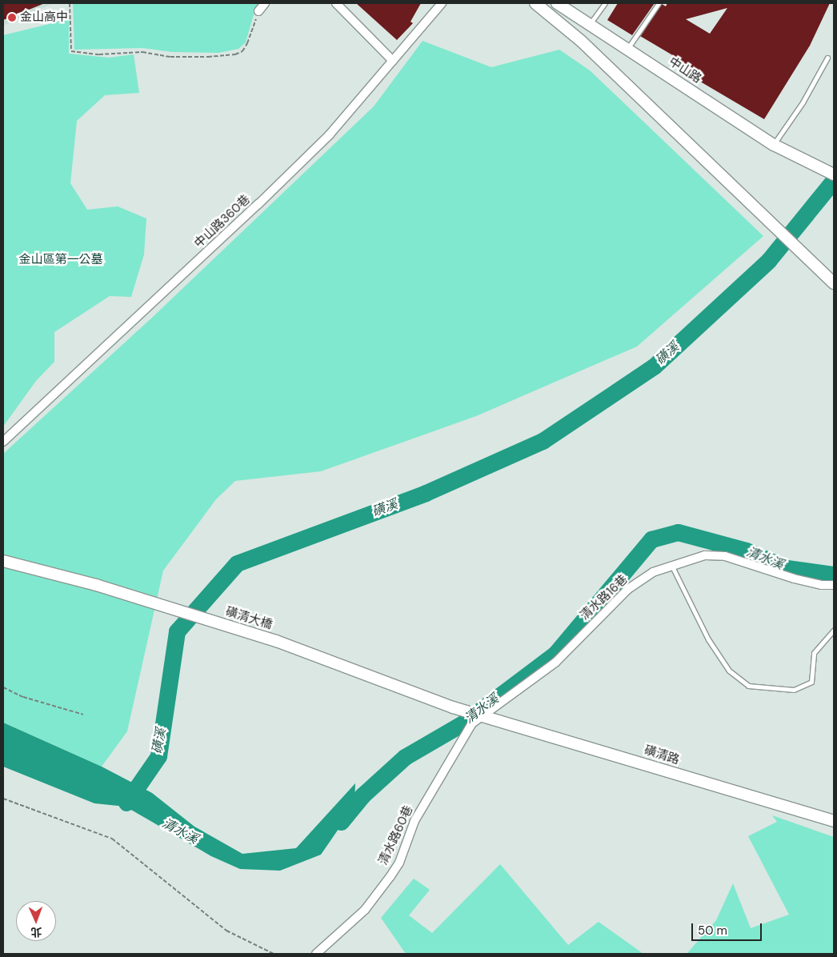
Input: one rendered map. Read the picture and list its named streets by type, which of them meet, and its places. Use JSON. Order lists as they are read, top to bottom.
{
  "streets": {
    "street": [
      "中山路",
      "中山路360巷",
      "清水路16巷",
      "磺清大橋",
      "磺清路",
      "清水路60巷"
    ]
  },
  "crossings": [
    ["清水路16巷", "磺清大橋"],
    ["清水路16巷", "磺清路"],
    ["清水路16巷", "清水路60巷"],
    ["磺清大橋", "磺清路"],
    ["磺清大橋", "清水路60巷"],
    ["磺清路", "清水路60巷"]
  ],
  "water": ["磺溪", "清水溪"],
  "parks": ["金山區第一公墓"],
  "places": ["金山高中"],
  "scale_bar": "50 m",
  "north": "bottom"
}
